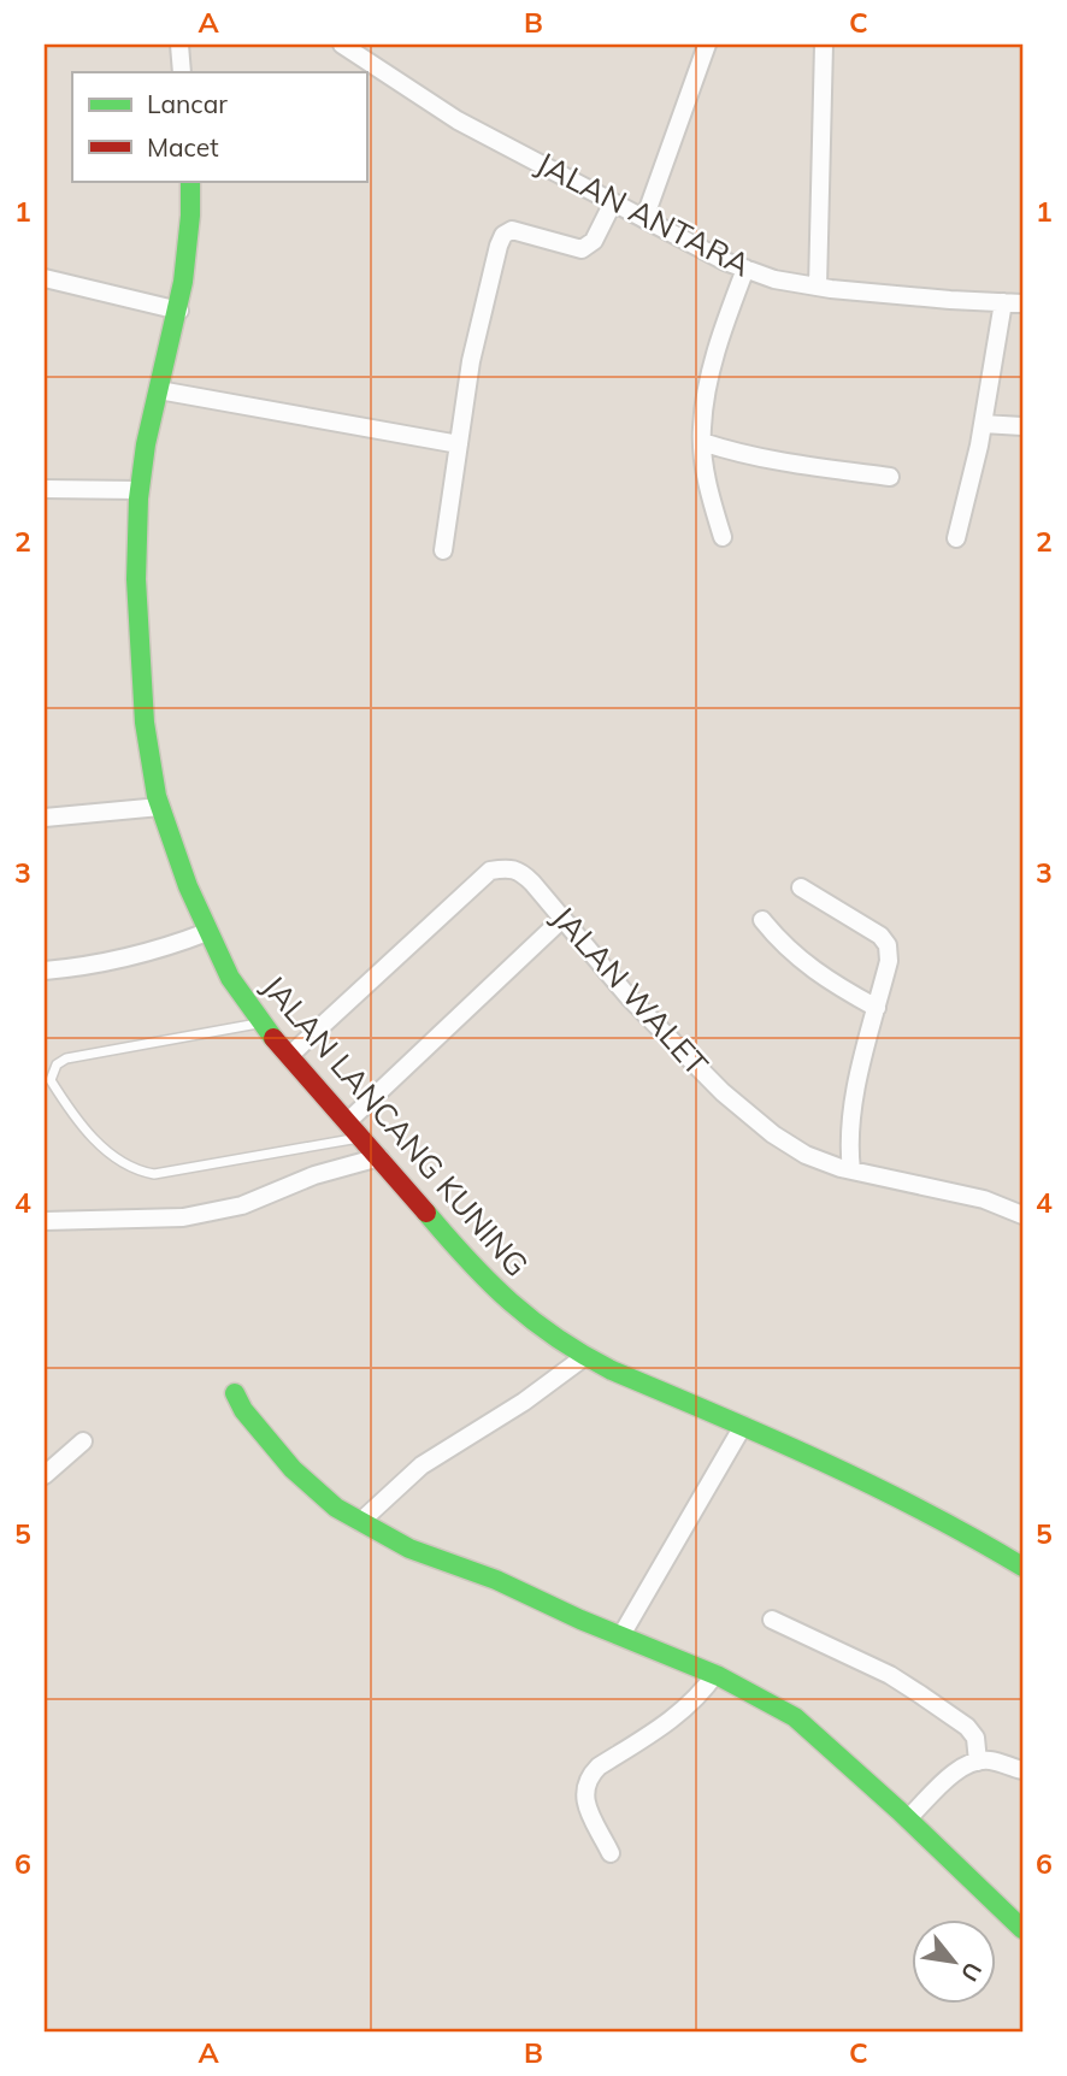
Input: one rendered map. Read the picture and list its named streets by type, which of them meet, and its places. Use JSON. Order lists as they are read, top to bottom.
{
  "streets": {
    "street": ["JALAN ANTARA", "JALAN WALET", "JALAN LANCANG KUNING"]
  },
  "crossings": [
    ["JALAN WALET", "JALAN LANCANG KUNING"]
  ],
  "legend": ["Lancar", "Macet"],
  "north": "bottom right",
  "grid": {
    "columns": ["A", "B", "C"],
    "rows": [
      "1",
      "2",
      "3",
      "4",
      "5",
      "6"
    ]
  }
}
